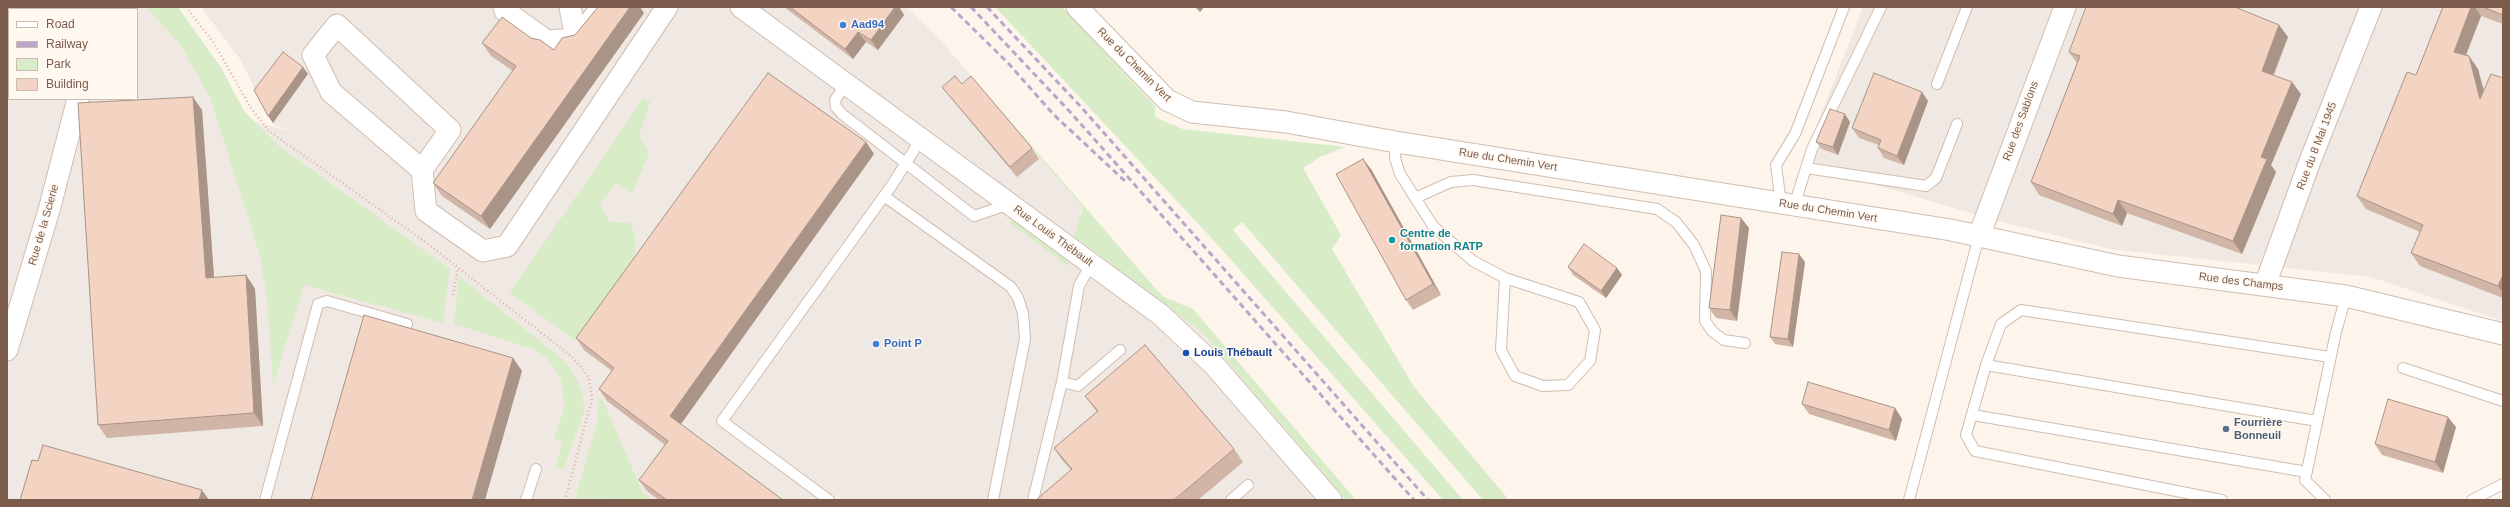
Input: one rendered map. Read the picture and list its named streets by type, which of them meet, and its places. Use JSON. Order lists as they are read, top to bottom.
{
  "streets": {
    "street": [
      "Rue du Chemin Vert",
      "Rue des Sablons",
      "Rue du 8 Mai 1945",
      "Rue de la Scierie",
      "Rue Louis Thébault",
      "Rue des Champs"
    ]
  },
  "crossings": [
    ["Rue du Chemin Vert", "Rue des Sablons"],
    ["Rue du Chemin Vert", "Rue des Champs"],
    ["Rue des Sablons", "Rue des Champs"],
    ["Rue du 8 Mai 1945", "Rue des Champs"]
  ],
  "places": [
    "Aad94",
    "Centre de formation RATP",
    "Point P",
    "Louis Thébault",
    "Fourrière Bonneuil"
  ],
  "legend": [
    "Road",
    "Railway",
    "Park",
    "Building"
  ]
}
